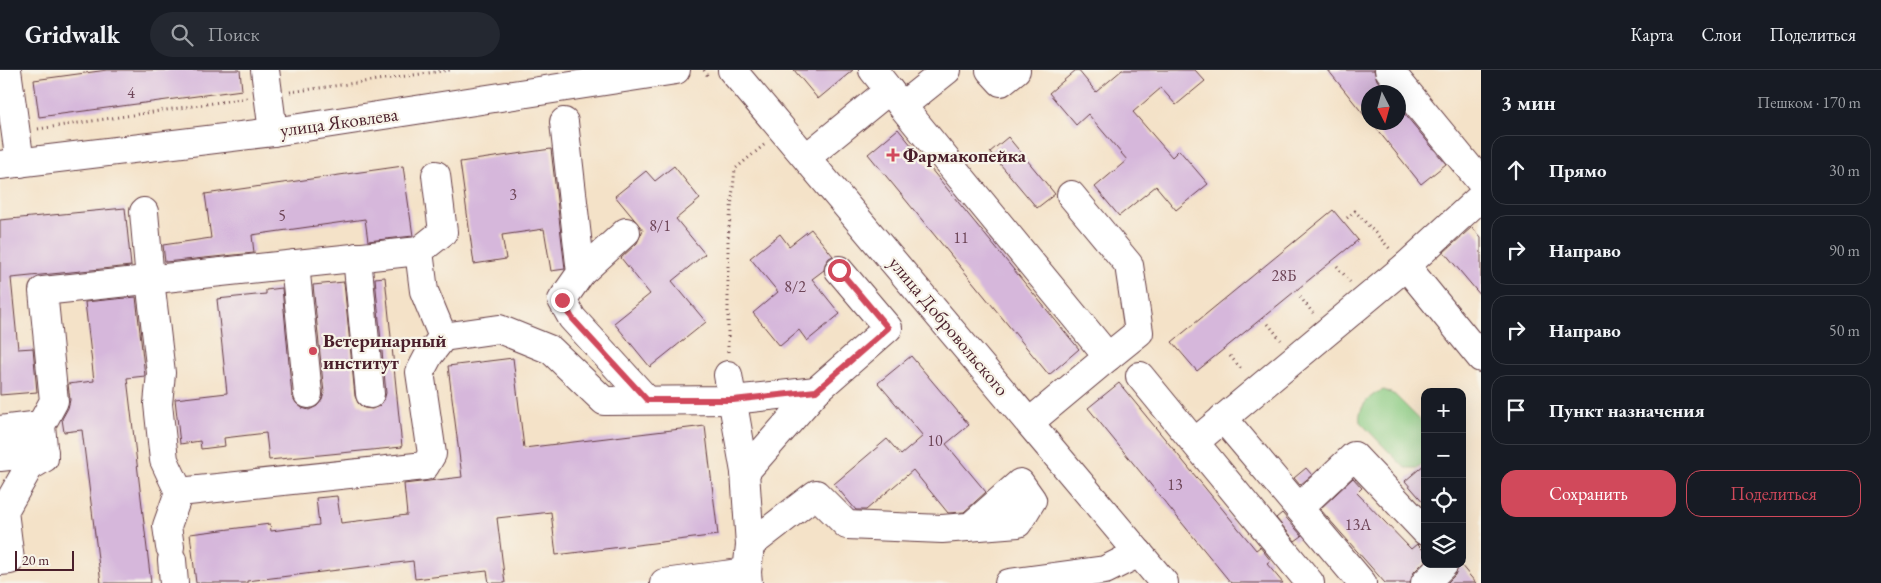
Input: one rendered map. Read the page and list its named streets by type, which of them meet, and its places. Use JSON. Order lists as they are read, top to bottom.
{
  "streets": {
    "street": ["улица Яковлева", "улица Добровольского"]
  },
  "places": {
    "health": ["Фармакопейка"],
    "other": ["Ветеринарный институт"]
  },
  "house_numbers": [
    "4",
    "3",
    "5",
    "8/1",
    "11",
    "28Б",
    "8/2",
    "10",
    "13",
    "13А"
  ],
  "scale_bar": "20 m",
  "north": "bottom",
  "page": {
    "header": "Gridwalk",
    "search": "Поиск",
    "nav": ["Карта", "Слои", "Поделиться"],
    "heading": ["3 мин", "Пешком · 170 m"],
    "list": [
      ["Прямо", "30 m"],
      ["Направо", "90 m"],
      ["Направо", "50 m"],
      "Пункт назначения"
    ],
    "map_buttons": ["+", "−"],
    "buttons": ["Сохранить", "Поделиться"],
    "scale": "20 m"
  }
}
